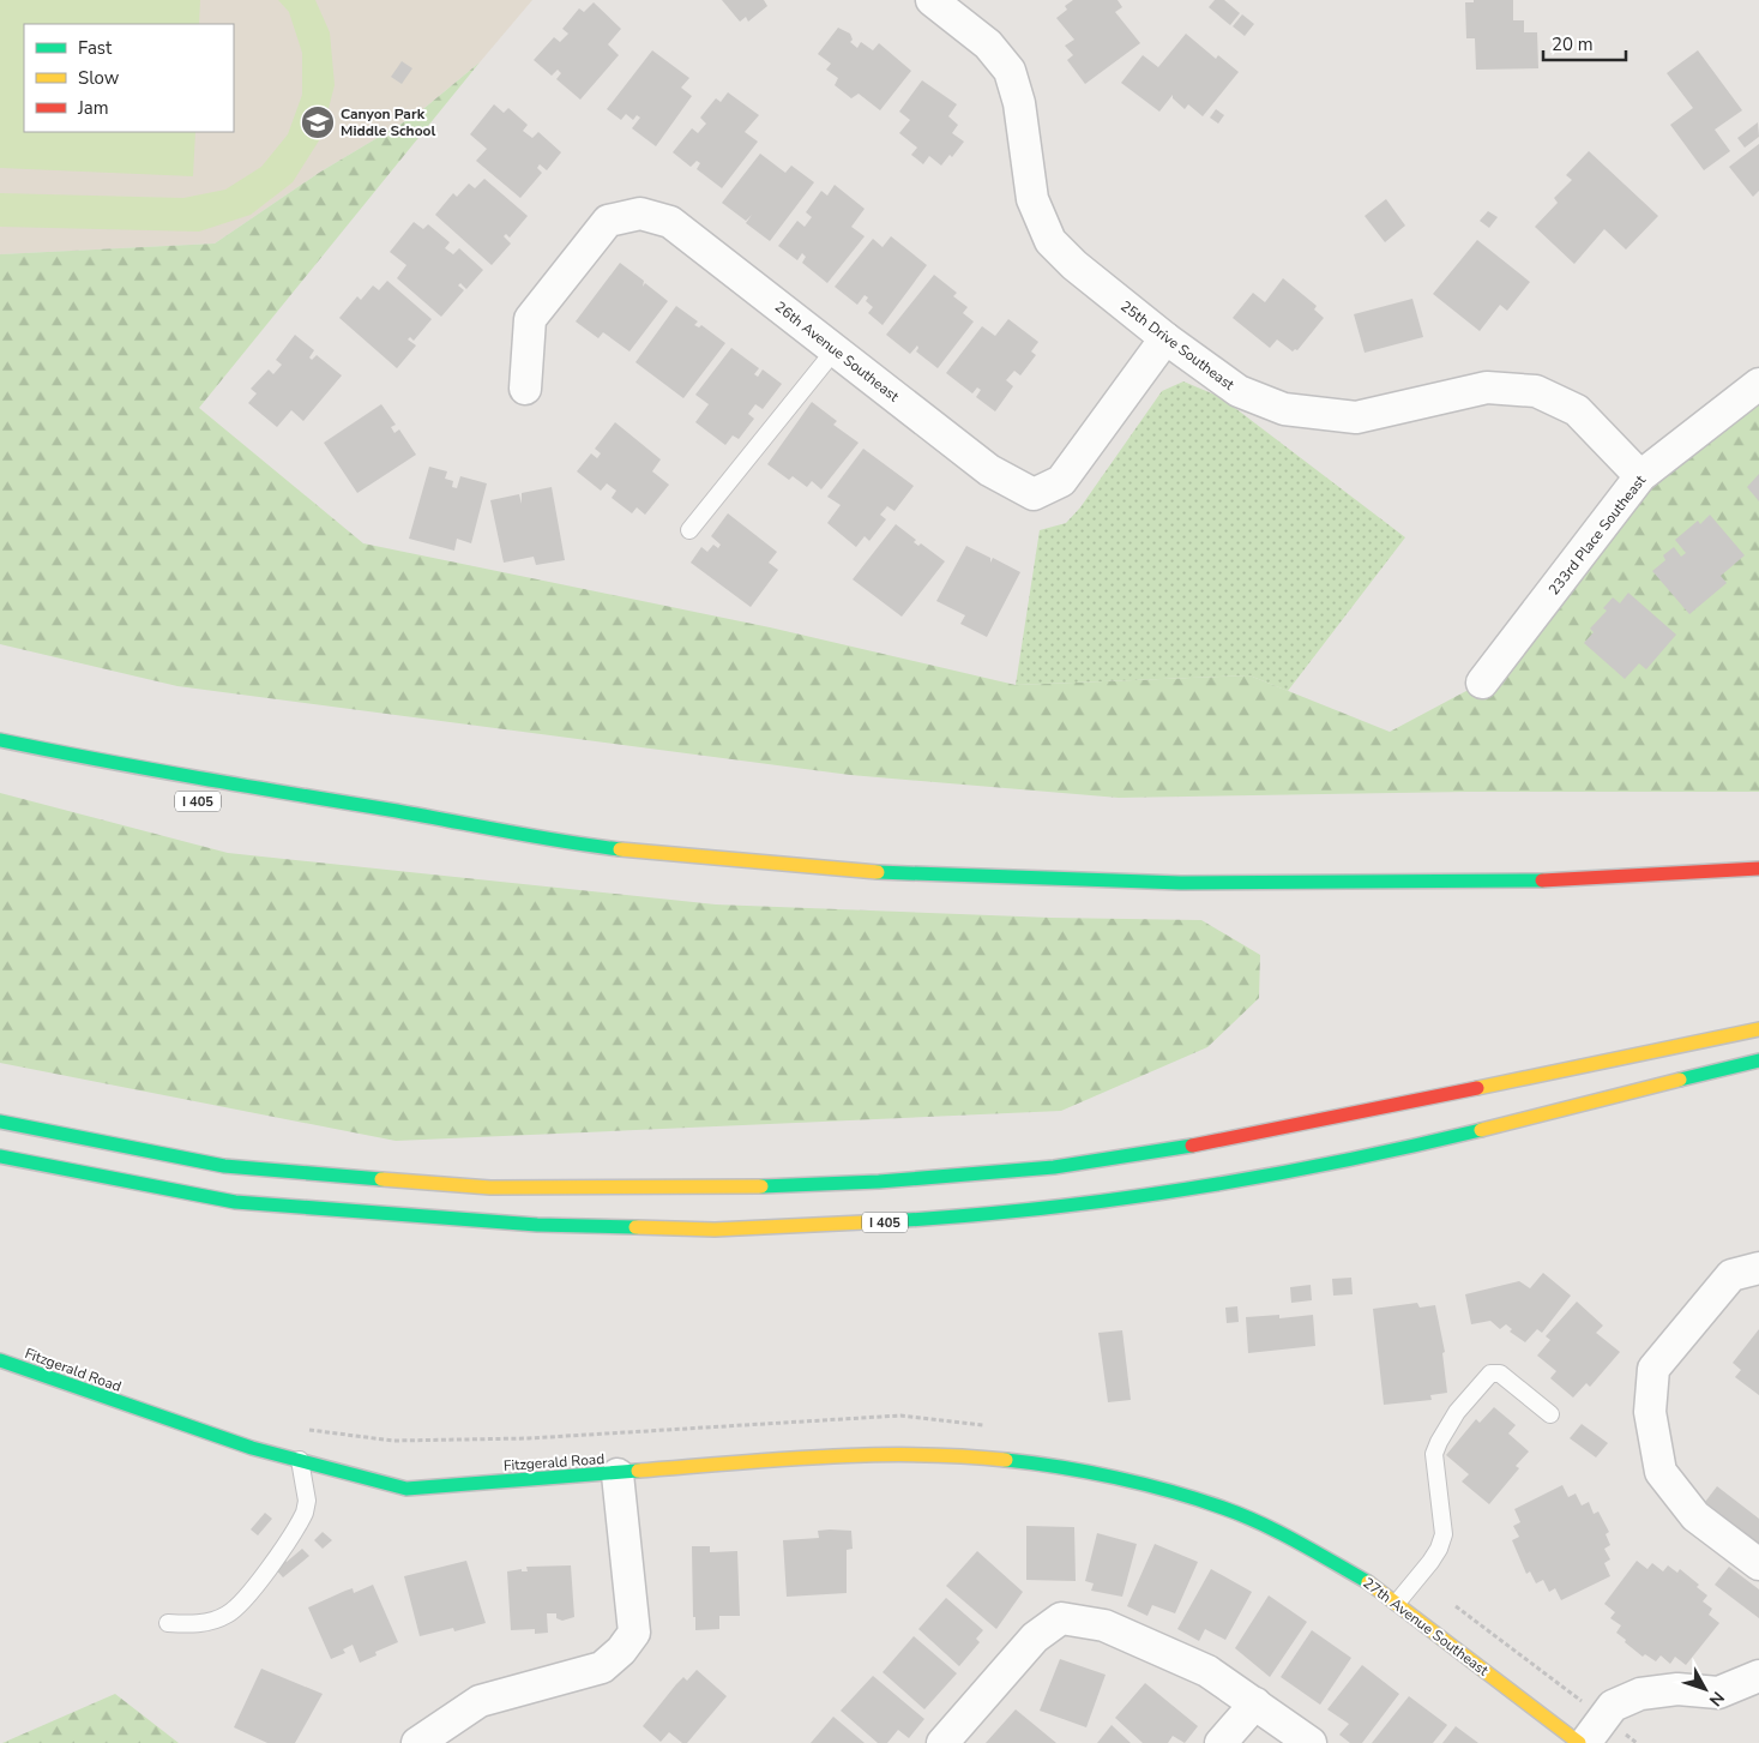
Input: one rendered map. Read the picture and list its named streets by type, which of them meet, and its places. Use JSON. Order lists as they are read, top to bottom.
{
  "streets": {
    "main road": ["I 405", "Fitzgerald Road", "27th Avenue Southeast"],
    "street": ["25th Drive Southeast", "26th Avenue Southeast", "233rd Place Southeast"]
  },
  "crossings": [
    ["25th Drive Southeast", "26th Avenue Southeast"],
    ["25th Drive Southeast", "233rd Place Southeast"],
    ["Fitzgerald Road", "27th Avenue Southeast"]
  ],
  "places": {
    "school or university": ["Canyon Park Middle School"]
  },
  "legend": ["Fast", "Slow", "Jam"],
  "scale_bar": "20 m",
  "north": "bottom right"
}
